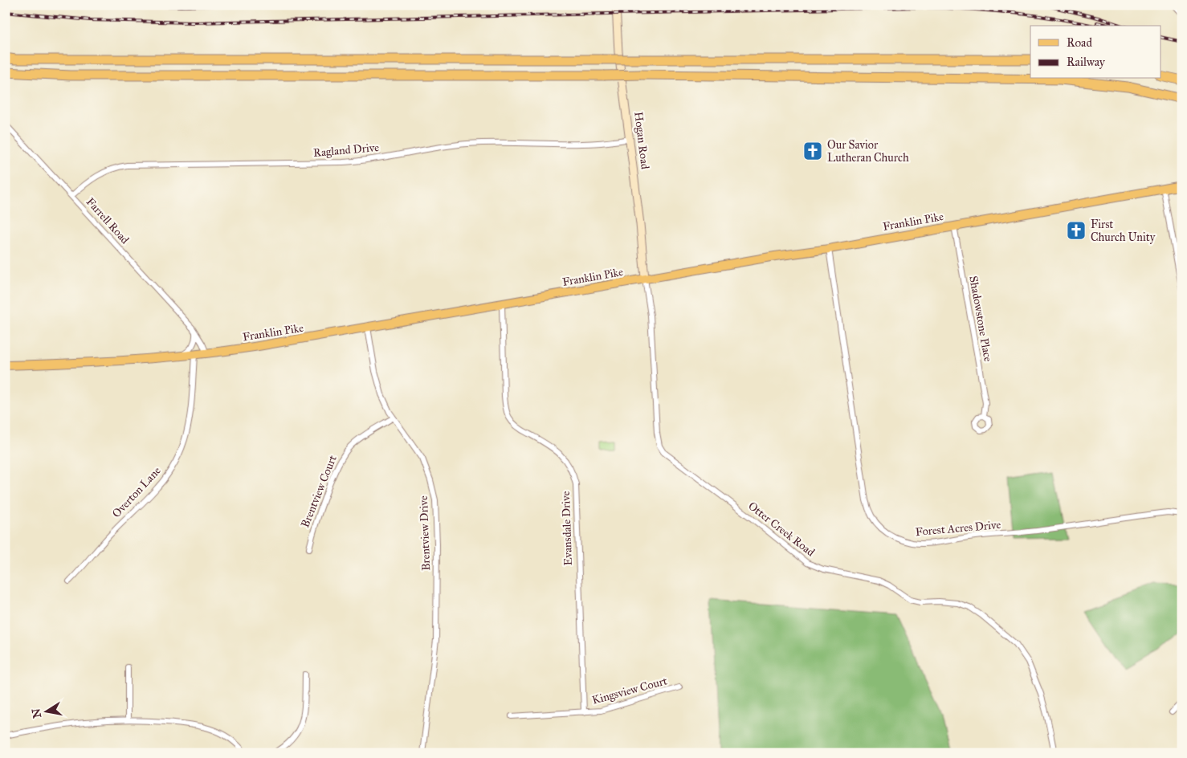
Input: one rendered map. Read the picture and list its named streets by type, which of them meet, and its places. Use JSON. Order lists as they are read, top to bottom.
{
  "streets": {
    "main road": ["Franklin Pike"],
    "street": [
      "Hogan Road",
      "Ragland Drive",
      "Farrell Road",
      "Shadowstone Place",
      "Brentview Court",
      "Overton Lane",
      "Evansdale Drive",
      "Forest Acres Drive",
      "Otter Creek Road",
      "Brentview Drive",
      "Kingsview Court"
    ]
  },
  "crossings": [
    ["Hogan Road", "Ragland Drive"],
    ["Hogan Road", "Franklin Pike"],
    ["Hogan Road", "Otter Creek Road"],
    ["Ragland Drive", "Farrell Road"],
    ["Farrell Road", "Franklin Pike"],
    ["Franklin Pike", "Shadowstone Place"],
    ["Franklin Pike", "Overton Lane"],
    ["Franklin Pike", "Evansdale Drive"],
    ["Franklin Pike", "Forest Acres Drive"],
    ["Franklin Pike", "Otter Creek Road"],
    ["Franklin Pike", "Brentview Drive"],
    ["Brentview Court", "Brentview Drive"],
    ["Evansdale Drive", "Kingsview Court"]
  ],
  "places": {
    "church": ["Our Savior Lutheran Church", "First Church Unity"]
  },
  "legend": ["Road", "Railway"],
  "north": "left"
}
